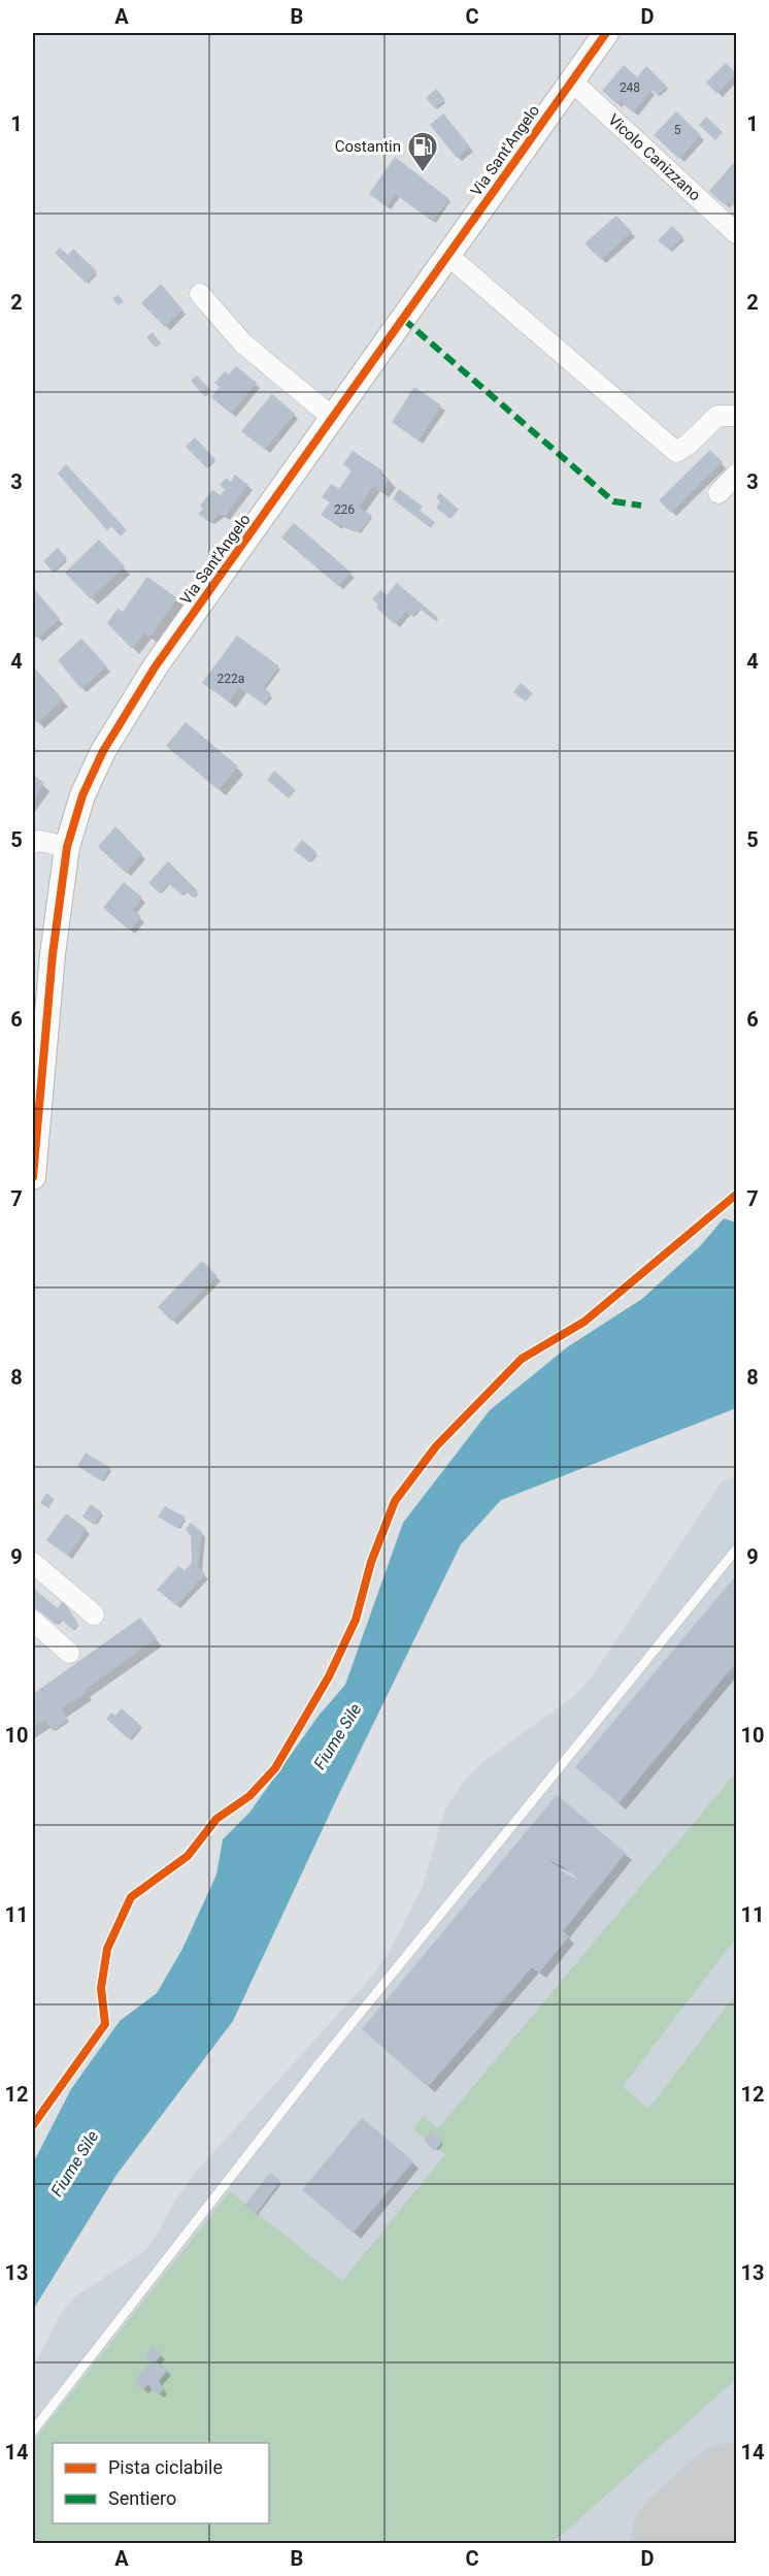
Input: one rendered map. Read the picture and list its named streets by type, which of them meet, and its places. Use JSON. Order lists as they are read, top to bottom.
{
  "streets": {
    "street": ["Via Sant'Angelo", "Vicolo Canizzano"]
  },
  "crossings": [
    ["Via Sant'Angelo", "Vicolo Canizzano"]
  ],
  "water": ["Fiume Sile"],
  "places": {
    "fuel station": ["Costantin"]
  },
  "house_numbers": [
    "248",
    "5",
    "226",
    "222a"
  ],
  "legend": ["Pista ciclabile", "Sentiero"],
  "grid": {
    "columns": [
      "A",
      "B",
      "C",
      "D"
    ],
    "rows": [
      "1",
      "2",
      "3",
      "4",
      "5",
      "6",
      "7",
      "8",
      "9",
      "10",
      "11",
      "12",
      "13",
      "14"
    ]
  }
}
